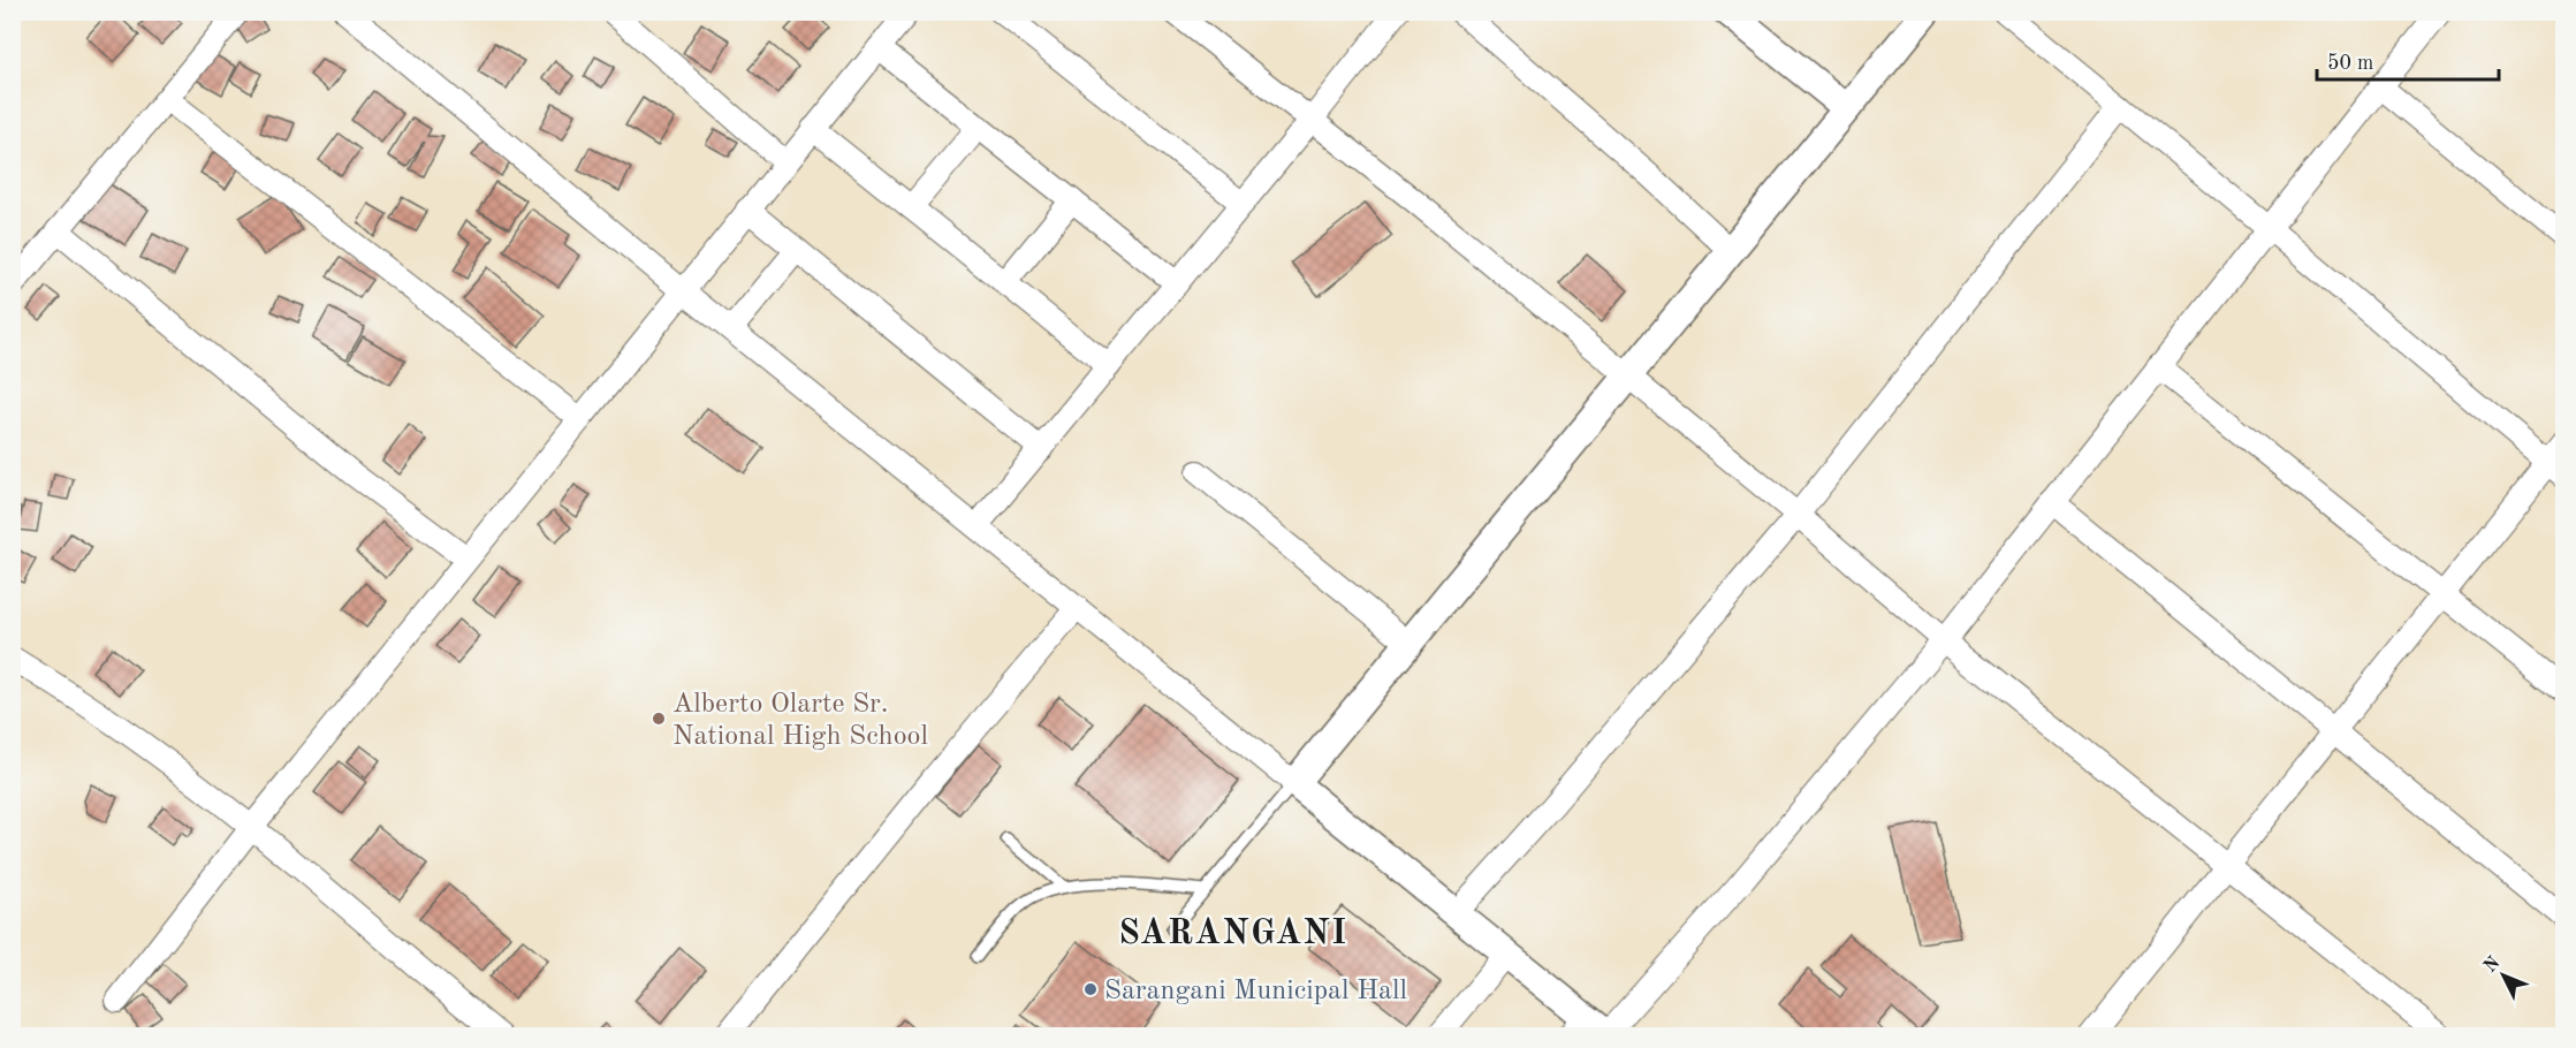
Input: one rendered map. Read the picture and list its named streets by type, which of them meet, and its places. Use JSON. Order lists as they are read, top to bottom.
{
  "districts": ["SARANGANI"],
  "places": ["Alberto Olarte Sr. National High School", "Sarangani Municipal Hall"],
  "scale_bar": "50 m",
  "north": "top left"
}
